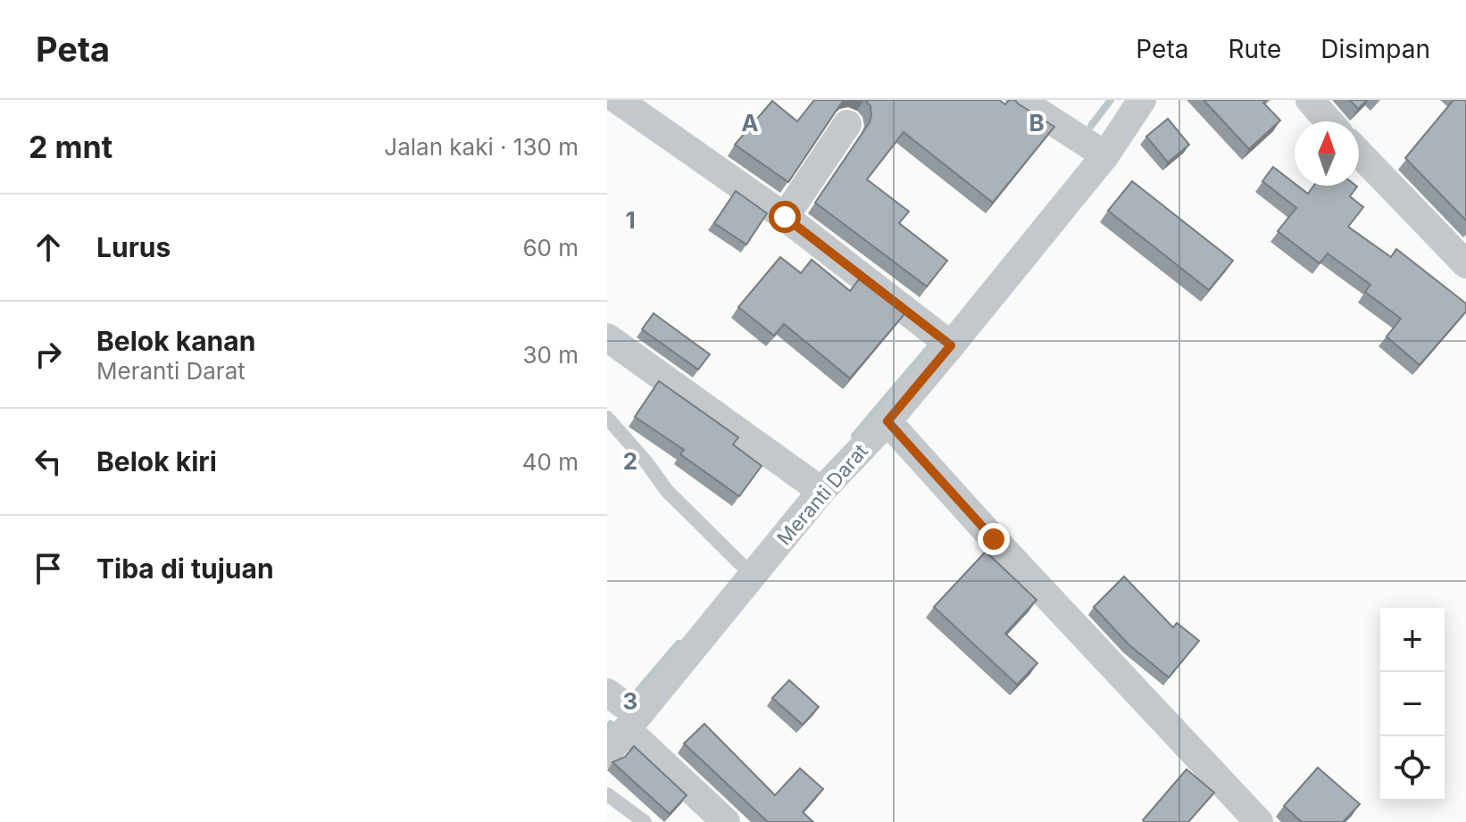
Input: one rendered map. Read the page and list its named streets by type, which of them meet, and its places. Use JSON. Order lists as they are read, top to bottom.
{
  "streets": {
    "street": ["Meranti Darat"]
  },
  "north": "top",
  "page": {
    "header": "Peta",
    "nav": ["Peta", "Rute", "Disimpan"],
    "heading": ["2 mnt", "Jalan kaki · 130 m"],
    "list": [
      ["Lurus", "60 m"],
      ["Belok kanan", "Meranti Darat", "30 m"],
      ["Belok kiri", "40 m"],
      "Tiba di tujuan"
    ],
    "map_buttons": ["+", "−"]
  },
  "grid": {
    "columns": ["A", "B"],
    "rows": ["1", "2", "3"]
  }
}
